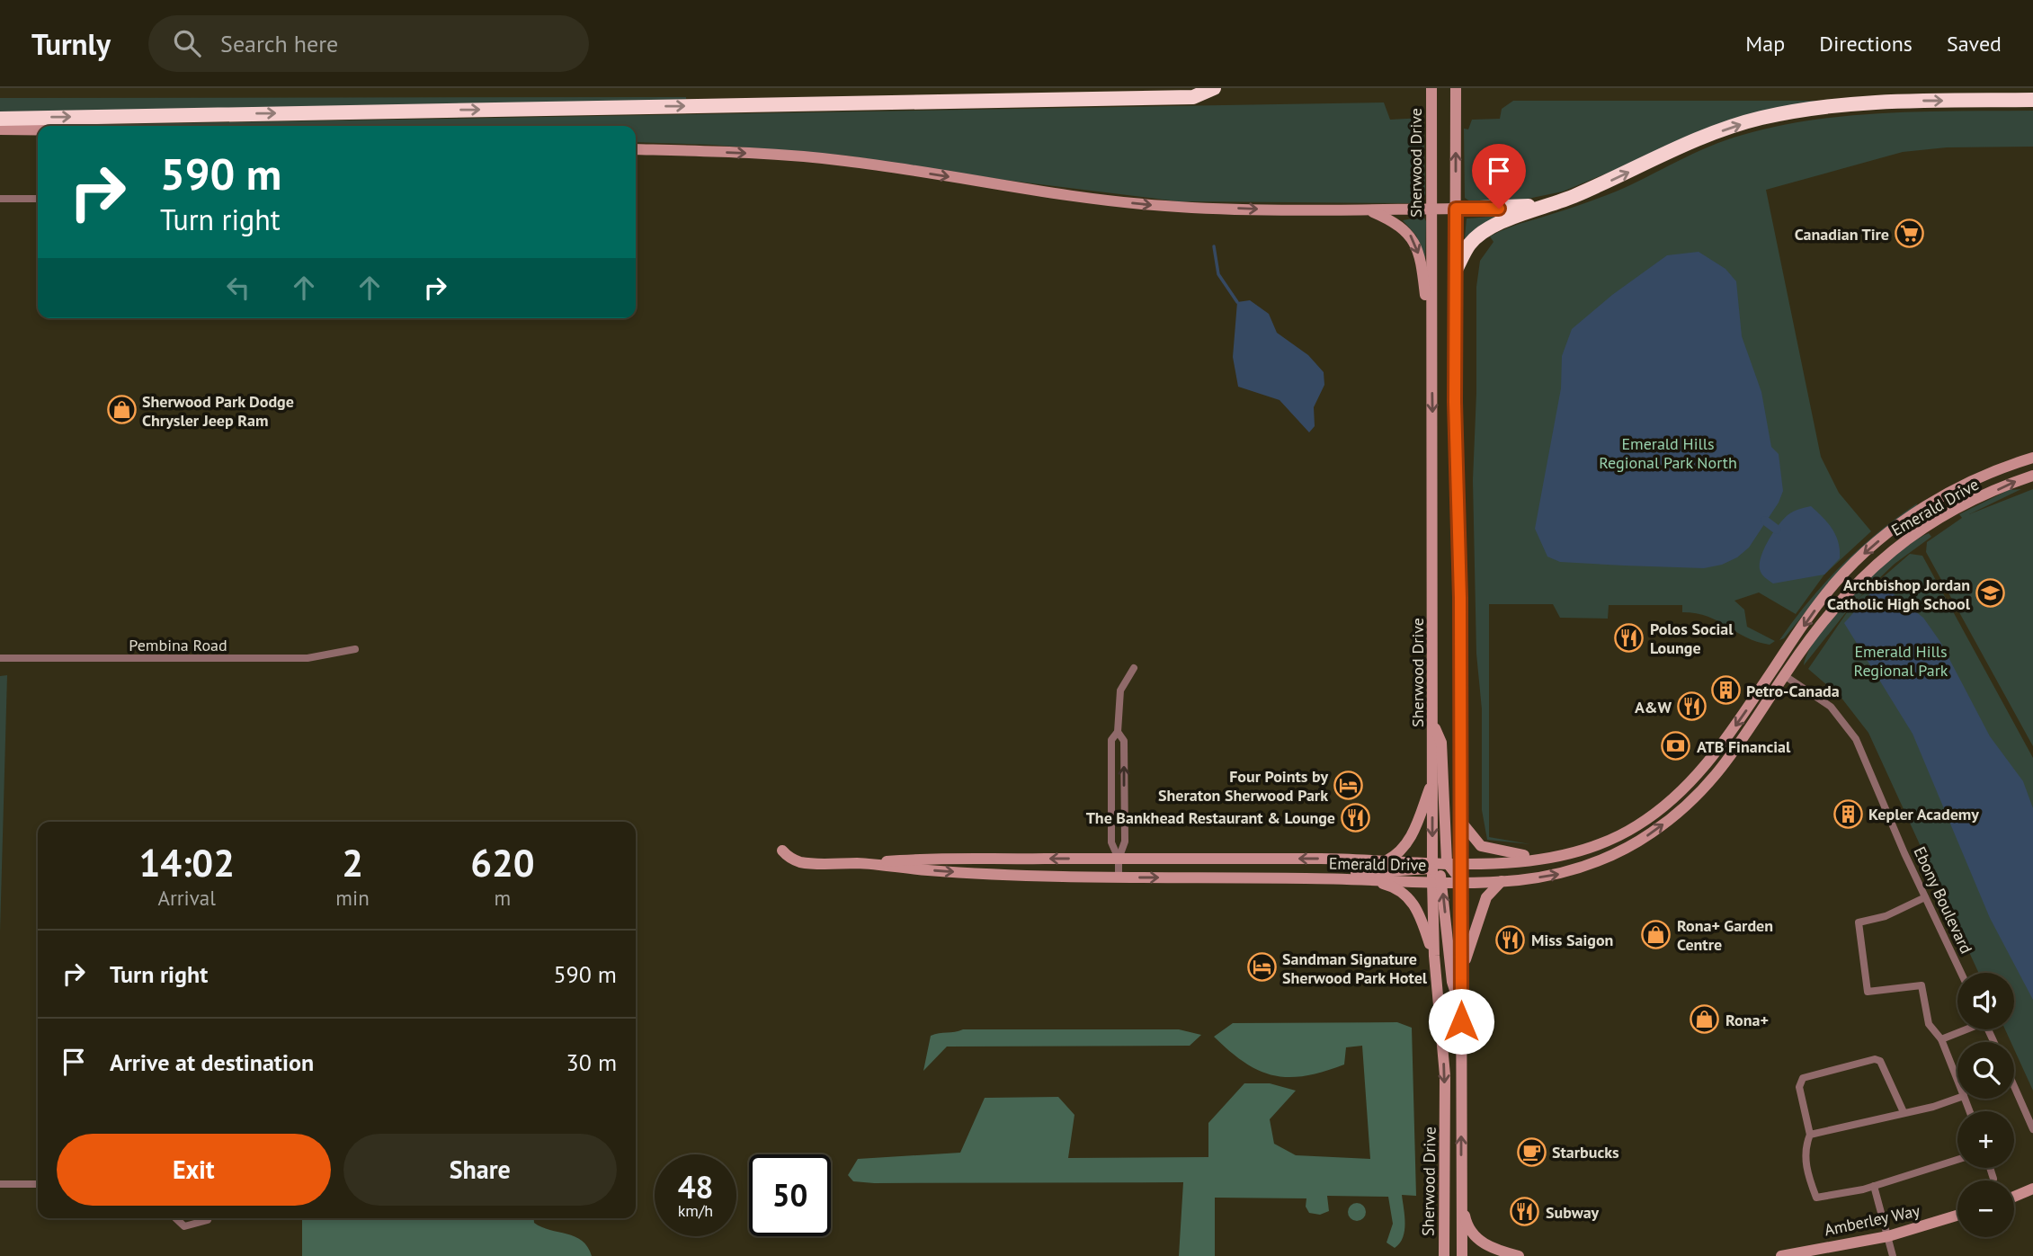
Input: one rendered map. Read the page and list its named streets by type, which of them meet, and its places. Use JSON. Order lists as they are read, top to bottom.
{
  "streets": {
    "main road": ["Sherwood Drive", "Emerald Drive", "Amberley Way"],
    "street": ["Pembina Road", "Ebony Boulevard"]
  },
  "crossings": [
    ["Sherwood Drive", "Emerald Drive"],
    ["Emerald Drive", "Ebony Boulevard"]
  ],
  "parks": ["Emerald Hills Regional Park North", "Emerald Hills Regional Park"],
  "places": {
    "supermarket": ["Canadian Tire"],
    "shop": ["Sherwood Park Dodge Chrysler Jeep Ram", "Rona+ Garden Centre", "Rona+"],
    "school or university": ["Archbishop Jordan Catholic High School"],
    "restaurant": [
      "Polos Social Lounge",
      "A&W",
      "The Bankhead Restaurant & Lounge",
      "Miss Saigon",
      "Subway"
    ],
    "building": ["Petro-Canada", "Kepler Academy"],
    "bank": ["ATB Financial"],
    "hotel": ["Four Points by Sheraton Sherwood Park", "Sandman Signature Sherwood Park Hotel"],
    "cafe": ["Starbucks"]
  },
  "page": {
    "header": "Turnly",
    "search": "Search here",
    "nav": ["Map", "Directions", "Saved"],
    "turn": ["590 m", "Turn right"],
    "eta": [
      "14:02",
      "Arrival",
      "2",
      "min",
      "620",
      "m"
    ],
    "list": [
      {
        "name": "Turn right",
        "value": "590 m"
      },
      {
        "name": "Arrive at destination",
        "value": "30 m"
      }
    ],
    "map_buttons": ["+", "−"],
    "buttons": ["Exit", "Share"],
    "speed": "48 km/h",
    "limit": "50"
  }
}
